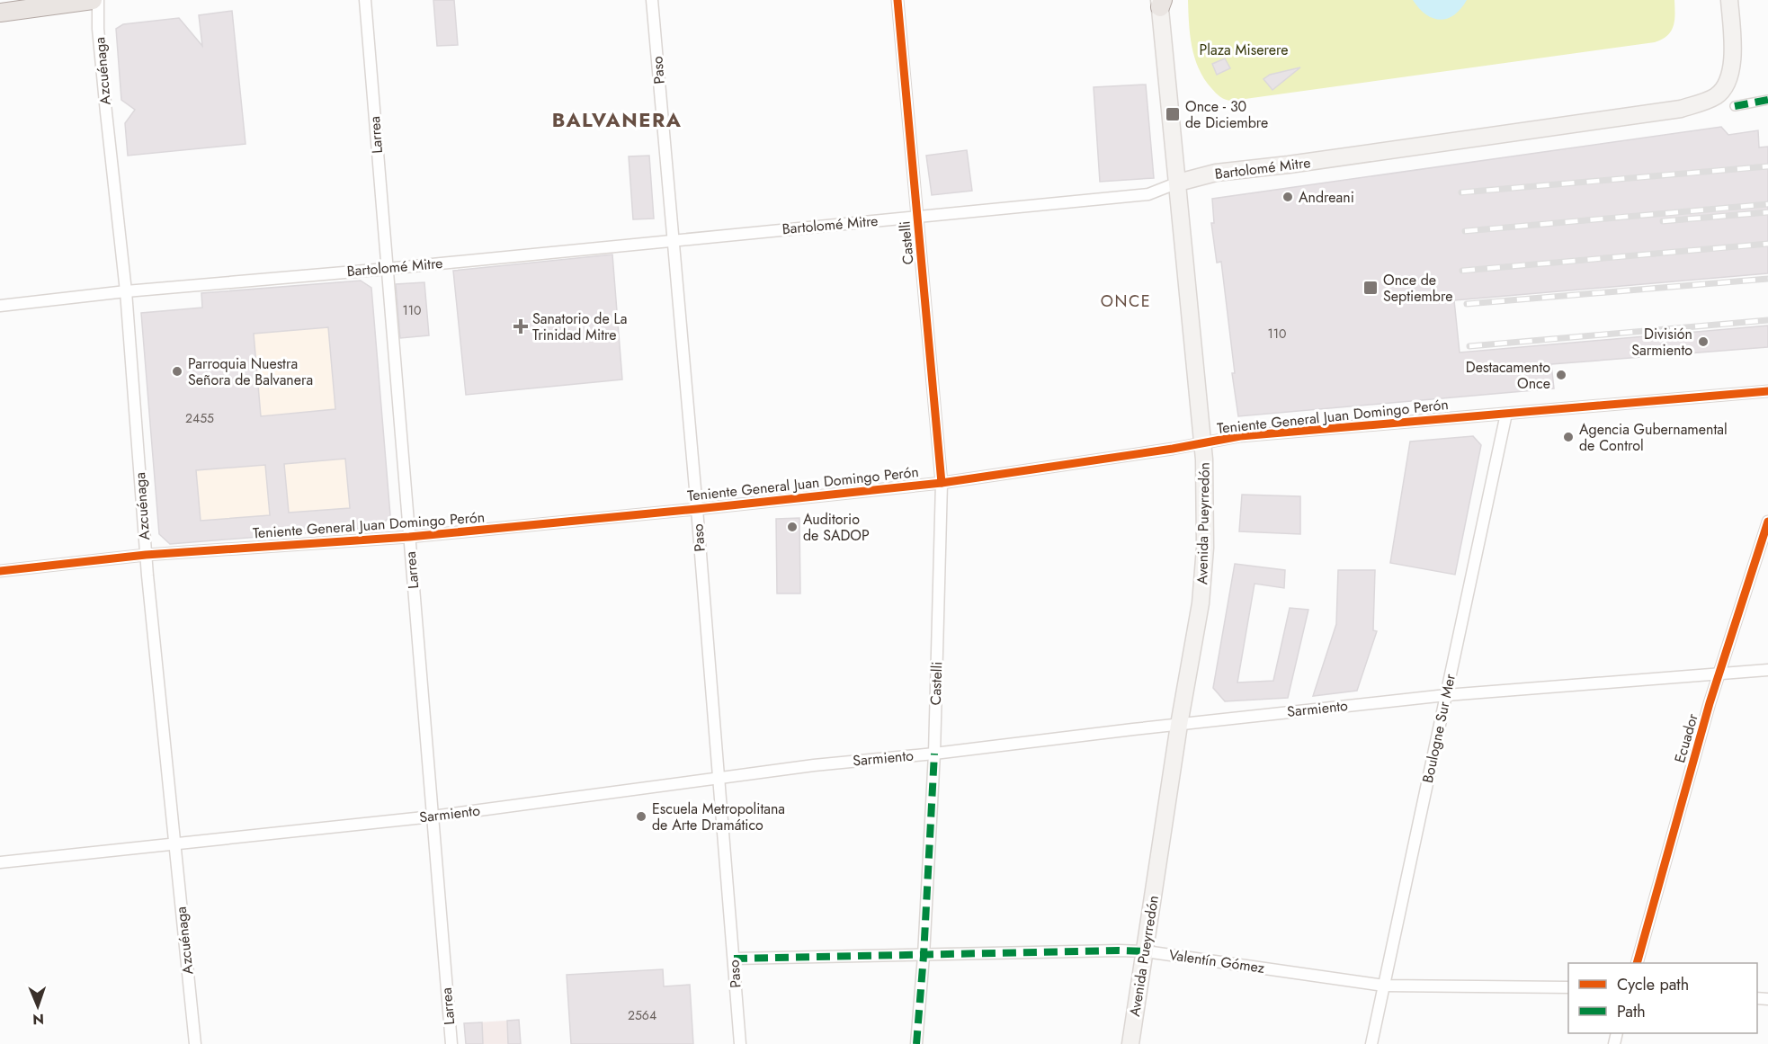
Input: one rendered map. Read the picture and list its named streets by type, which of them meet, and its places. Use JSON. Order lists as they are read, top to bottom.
{
  "streets": {
    "main road": ["Bartolomé Mitre", "Avenida Pueyrredón"],
    "street": [
      "Paso",
      "Azcuénaga",
      "Larrea",
      "Castelli",
      "Teniente General Juan Domingo Perón",
      "Sarmiento",
      "Boulogne Sur Mer",
      "Ecuador",
      "Valentín Gómez"
    ]
  },
  "crossings": [
    ["Paso", "Bartolomé Mitre"],
    ["Paso", "Teniente General Juan Domingo Perón"],
    ["Paso", "Sarmiento"],
    ["Paso", "Valentín Gómez"],
    ["Azcuénaga", "Bartolomé Mitre"],
    ["Azcuénaga", "Teniente General Juan Domingo Perón"],
    ["Azcuénaga", "Sarmiento"],
    ["Larrea", "Bartolomé Mitre"],
    ["Larrea", "Teniente General Juan Domingo Perón"],
    ["Larrea", "Sarmiento"],
    ["Bartolomé Mitre", "Castelli"],
    ["Bartolomé Mitre", "Avenida Pueyrredón"],
    ["Castelli", "Teniente General Juan Domingo Perón"],
    ["Castelli", "Sarmiento"],
    ["Castelli", "Valentín Gómez"],
    ["Teniente General Juan Domingo Perón", "Avenida Pueyrredón"],
    ["Teniente General Juan Domingo Perón", "Boulogne Sur Mer"],
    ["Avenida Pueyrredón", "Sarmiento"],
    ["Avenida Pueyrredón", "Valentín Gómez"],
    ["Sarmiento", "Boulogne Sur Mer"],
    ["Sarmiento", "Ecuador"],
    ["Boulogne Sur Mer", "Valentín Gómez"]
  ],
  "districts": ["BALVANERA", "ONCE"],
  "parks": ["Plaza Miserere"],
  "places": {
    "transit": ["Once - 30 de Diciembre", "Once de Septiembre"],
    "other": [
      "Andreani",
      "División Sarmiento",
      "Parroquia Nuestra Señora de Balvanera",
      "Destacamento Once",
      "Agencia Gubernamental de Control",
      "Auditorio de SADOP",
      "Escuela Metropolitana de Arte Dramático"
    ],
    "health": ["Sanatorio de La Trinidad Mitre"]
  },
  "house_numbers": [
    "110",
    "110",
    "2455",
    "2564"
  ],
  "legend": ["Cycle path", "Path"],
  "north": "bottom"
}
